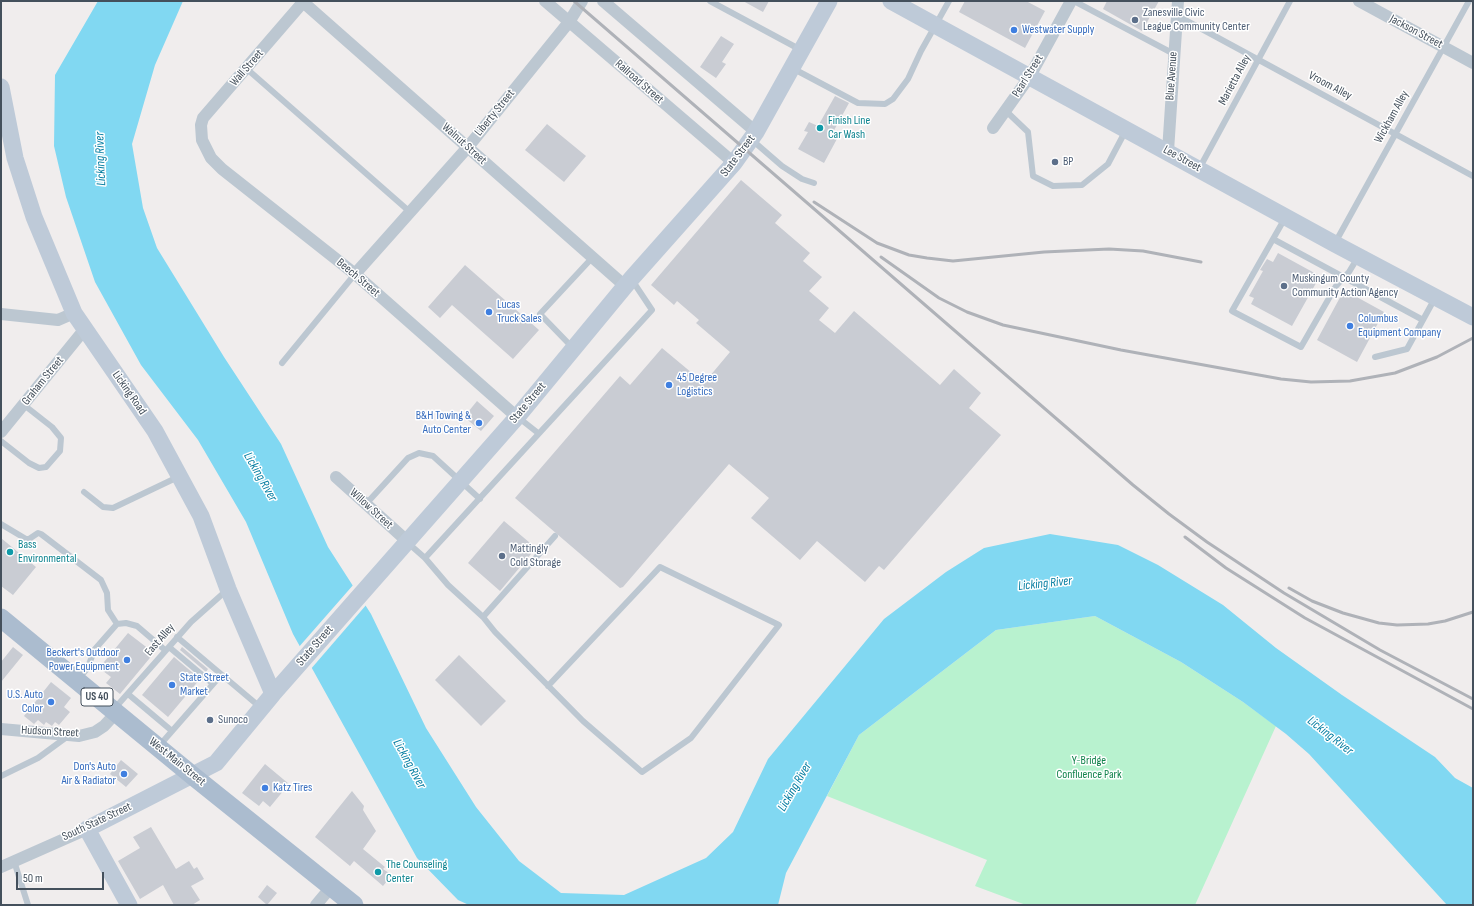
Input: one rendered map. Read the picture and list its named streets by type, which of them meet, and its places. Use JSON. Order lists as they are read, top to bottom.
{
  "streets": {
    "main road": ["US 40", "West Main Street"],
    "street": [
      "Jackson Street",
      "Wall Street",
      "Pearl Street",
      "Blue Avenue",
      "Railroad Street",
      "Liberty Street",
      "Walnut Street",
      "State Street",
      "Lee Street",
      "Beech Street",
      "Graham Street",
      "Licking Road",
      "Willow Street",
      "Hudson Street",
      "South State Street"
    ],
    "lane": [
      "Marietta Alley",
      "Vroom Alley",
      "Wickham Alley",
      "East Alley"
    ]
  },
  "crossings": [
    ["Jackson Street", "Wickham Alley"],
    ["Wall Street", "Walnut Street"],
    ["Wall Street", "Beech Street"],
    ["Pearl Street", "Lee Street"],
    ["Blue Avenue", "Vroom Alley"],
    ["Blue Avenue", "Lee Street"],
    ["Marietta Alley", "Vroom Alley"],
    ["Marietta Alley", "Lee Street"],
    ["Railroad Street", "Liberty Street"],
    ["Railroad Street", "State Street"],
    ["Vroom Alley", "Wickham Alley"],
    ["Liberty Street", "Walnut Street"],
    ["Liberty Street", "Beech Street"],
    ["Wickham Alley", "Lee Street"],
    ["Walnut Street", "State Street"],
    ["State Street", "Beech Street"],
    ["State Street", "Licking Road"],
    ["State Street", "Willow Street"],
    ["State Street", "West Main Street"],
    ["State Street", "South State Street"],
    ["Graham Street", "Licking Road"],
    ["Licking Road", "East Alley"],
    ["East Alley", "Hudson Street"],
    ["East Alley", "West Main Street"],
    ["Hudson Street", "West Main Street"],
    ["West Main Street", "South State Street"]
  ],
  "water": ["Licking River"],
  "parks": ["Y-Bridge Confluence Park"],
  "places": [
    "Zanesville Civic League Community Center",
    "Westwater Supply",
    "Finish Line Car Wash",
    "BP",
    "Muskingum County Community Action Agency",
    "Lucas Truck Sales",
    "Columbus Equipment Company",
    "45 Degree Logistics",
    "B&H Towing & Auto Center",
    "Bass Environmental",
    "Mattingly Cold Storage",
    "Beckert's Outdoor Power Equipment",
    "State Street Market",
    "U.S. Auto Color",
    "Sunoco",
    "Don's Auto Air & Radiator",
    "Katz Tires",
    "The Counseling Center"
  ],
  "scale_bar": "50 m"
}
